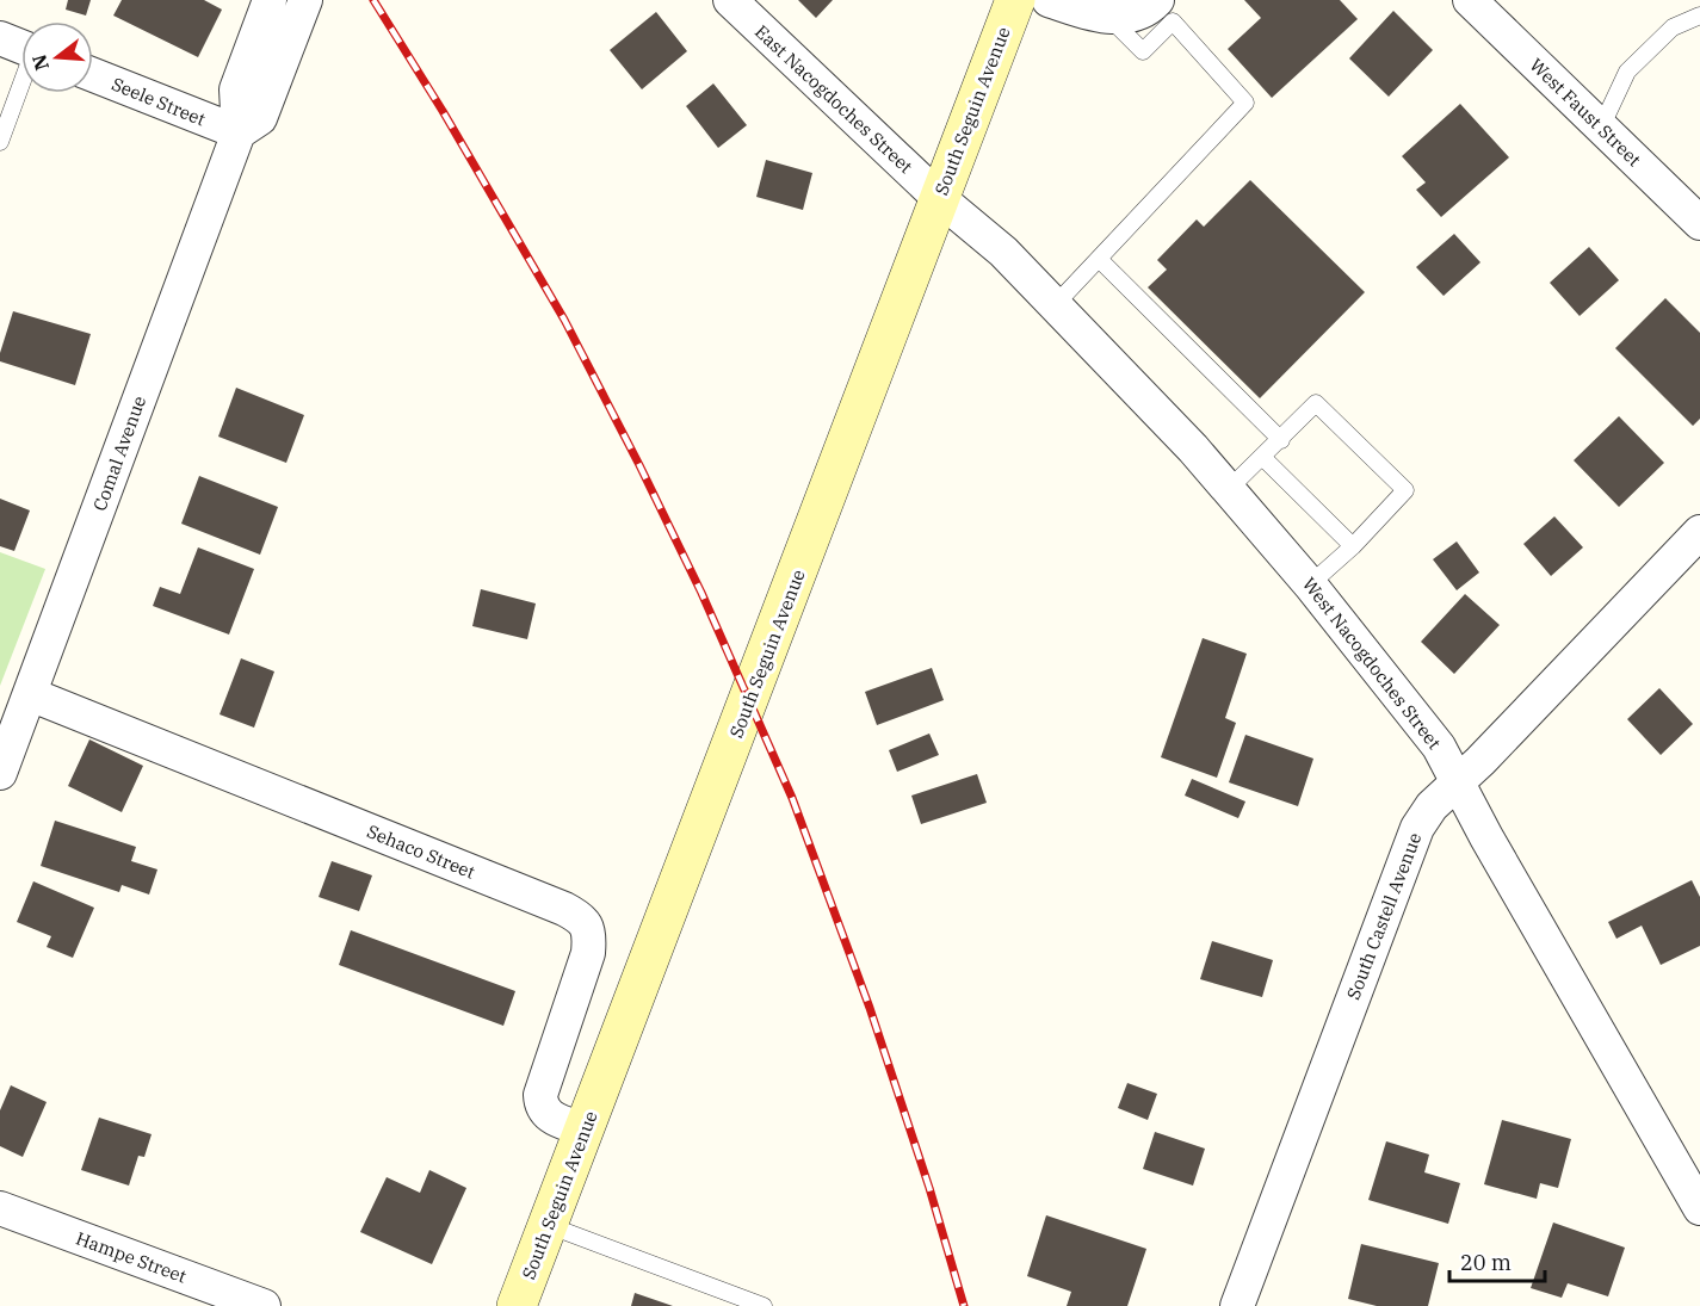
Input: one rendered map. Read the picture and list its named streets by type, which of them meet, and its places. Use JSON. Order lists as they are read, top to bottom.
{
  "streets": {
    "main road": ["South Seguin Avenue"],
    "street": [
      "East Nacogdoches Street",
      "Seele Street",
      "West Faust Street",
      "Comal Avenue",
      "West Nacogdoches Street",
      "Sehaco Street",
      "South Castell Avenue",
      "Hampe Street"
    ]
  },
  "crossings": [
    ["East Nacogdoches Street", "South Seguin Avenue"],
    ["East Nacogdoches Street", "West Nacogdoches Street"],
    ["Seele Street", "Comal Avenue"],
    ["South Seguin Avenue", "West Nacogdoches Street"],
    ["South Seguin Avenue", "Sehaco Street"],
    ["Comal Avenue", "Sehaco Street"],
    ["West Nacogdoches Street", "South Castell Avenue"]
  ],
  "scale_bar": "20 m",
  "north": "left"
}
